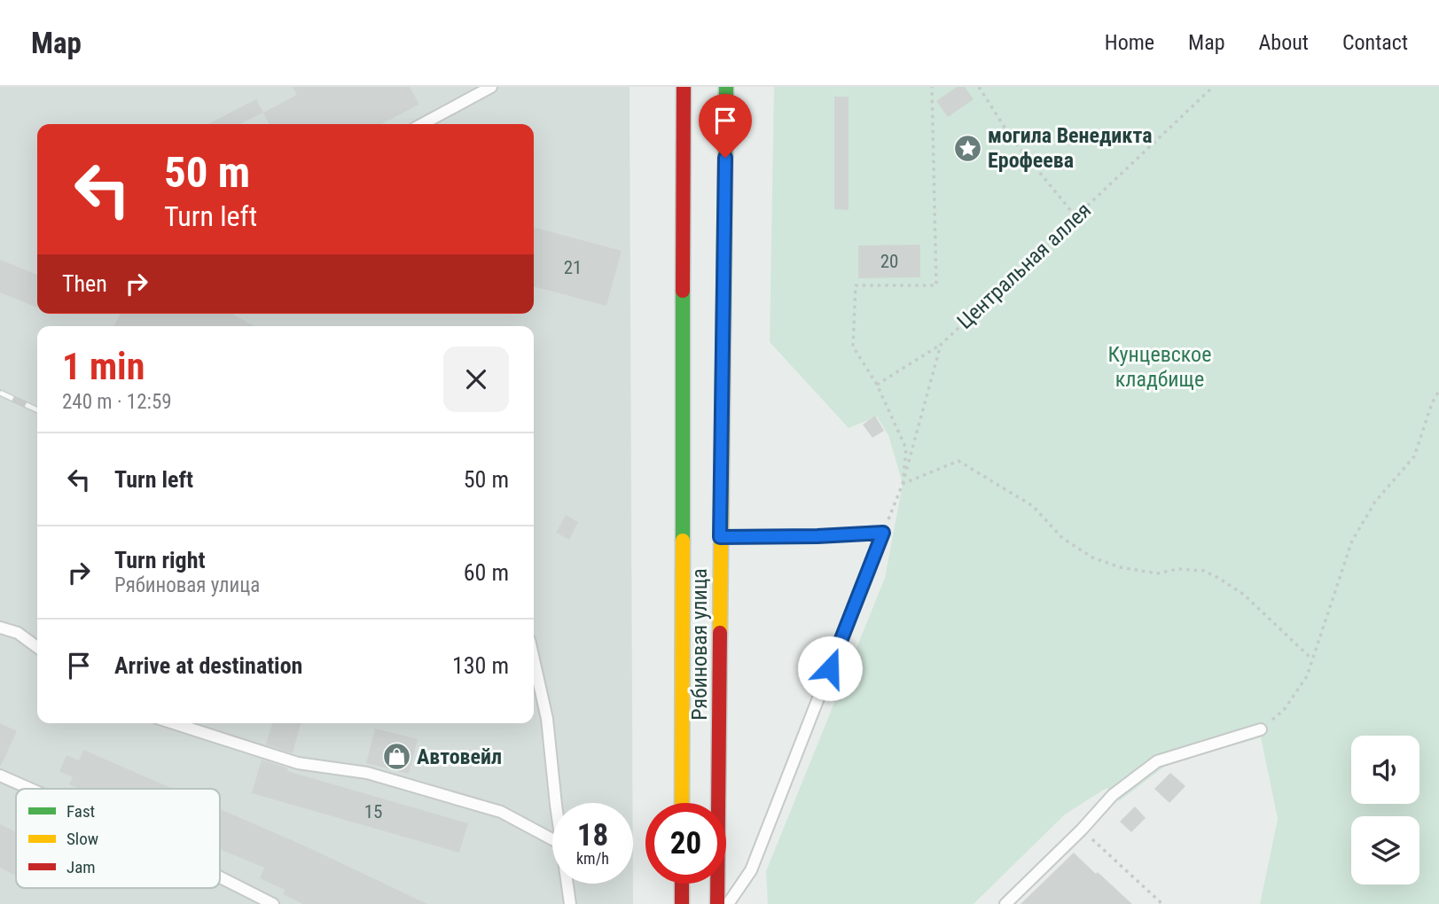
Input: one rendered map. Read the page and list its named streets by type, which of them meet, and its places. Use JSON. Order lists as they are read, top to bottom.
{
  "streets": {
    "main road": ["Рябиновая улица"],
    "path": ["Центральная аллея"]
  },
  "parks": ["Кунцевское кладбище"],
  "places": {
    "place": ["могила Венедикта Ерофеева"],
    "shop": ["Автовейл"]
  },
  "house_numbers": ["20", "21", "15"],
  "legend": ["Fast", "Slow", "Jam"],
  "page": {
    "header": "Map",
    "nav": [
      "Home",
      "Map",
      "About",
      "Contact"
    ],
    "turn": ["50 m", "Turn left"],
    "then": "Then",
    "heading": ["1 min", "240 m · 12:59"],
    "list": [
      {
        "name": "Turn left",
        "value": "50 m"
      },
      {
        "name": "Turn right",
        "note": "Рябиновая улица",
        "value": "60 m"
      },
      {
        "name": "Arrive at destination",
        "value": "130 m"
      }
    ],
    "speed": "18 km/h",
    "limit": "20"
  }
}
